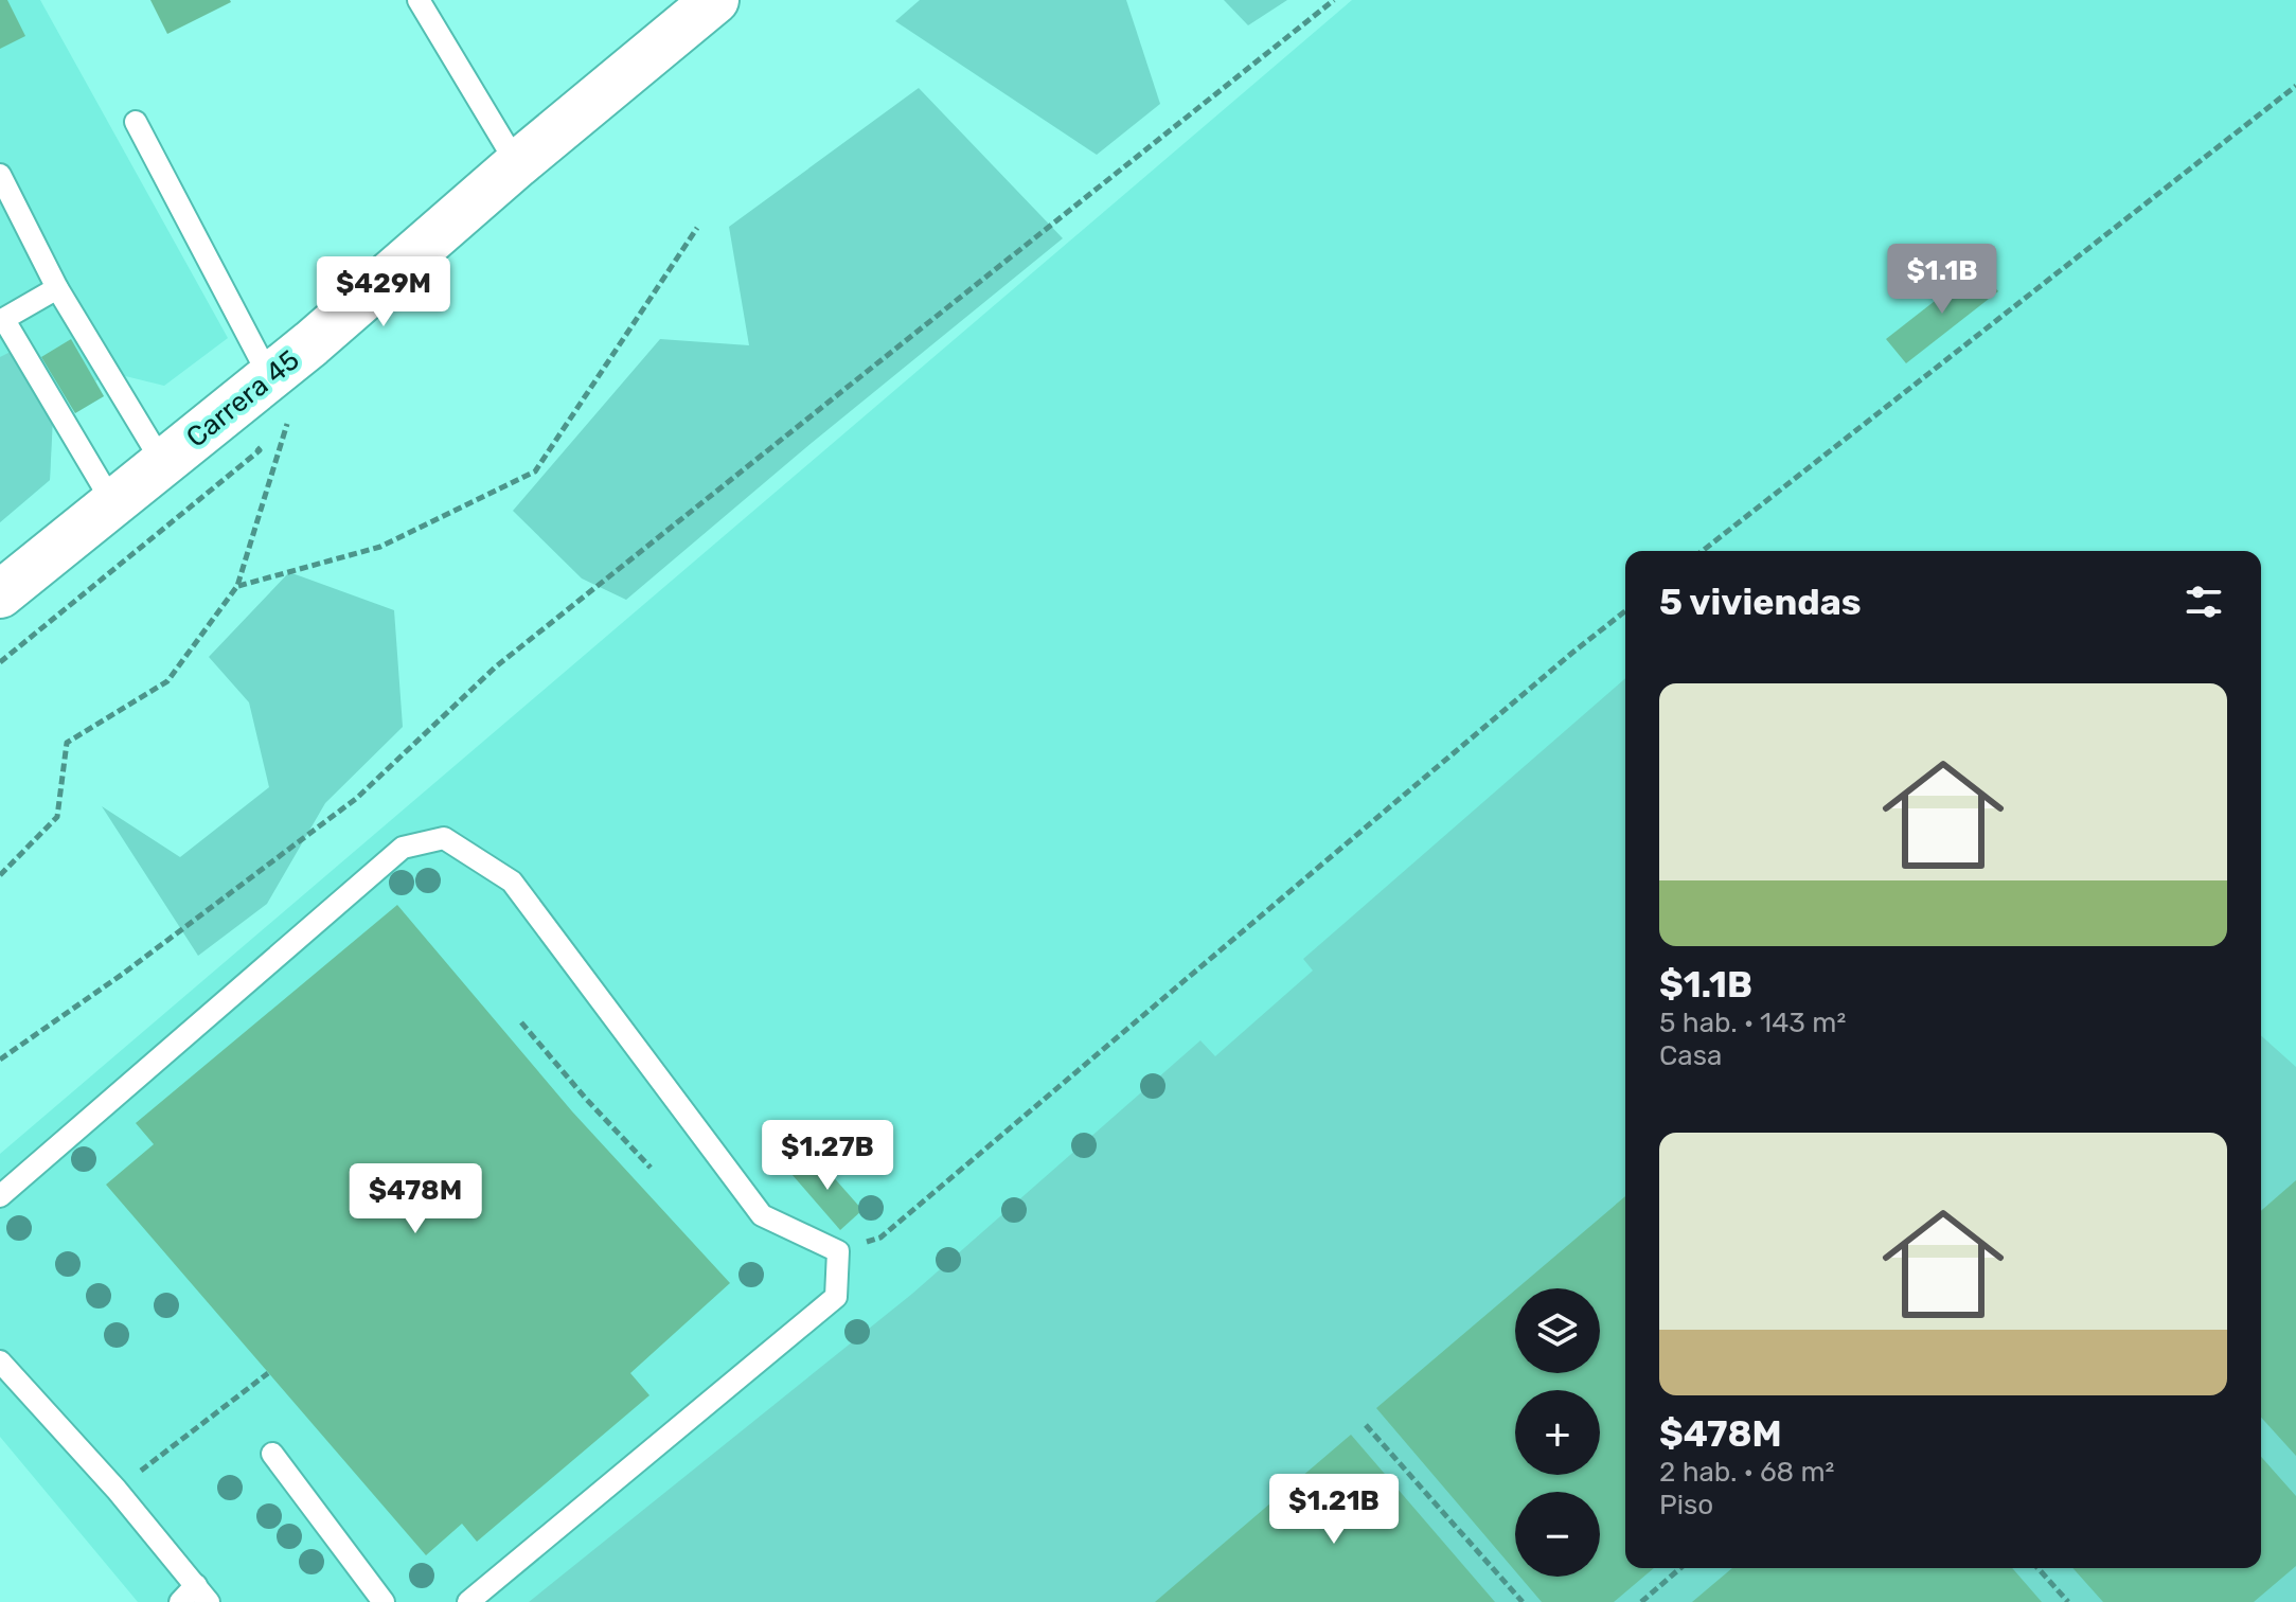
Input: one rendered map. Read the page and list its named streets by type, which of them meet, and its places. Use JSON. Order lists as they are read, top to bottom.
{
  "streets": {
    "street": ["Carrera 45"]
  },
  "page": {
    "price": [
      "$1.1B",
      "$429M",
      "$1.27B",
      "$478M",
      "$1.21B"
    ],
    "heading": "5 viviendas",
    "list": [
      {
        "name": "$1.1B",
        "note": "5 hab. · 143 m² · Casa"
      },
      {
        "name": "$478M",
        "note": "2 hab. · 68 m² · Piso"
      }
    ],
    "map_buttons": ["+", "−"]
  }
}
